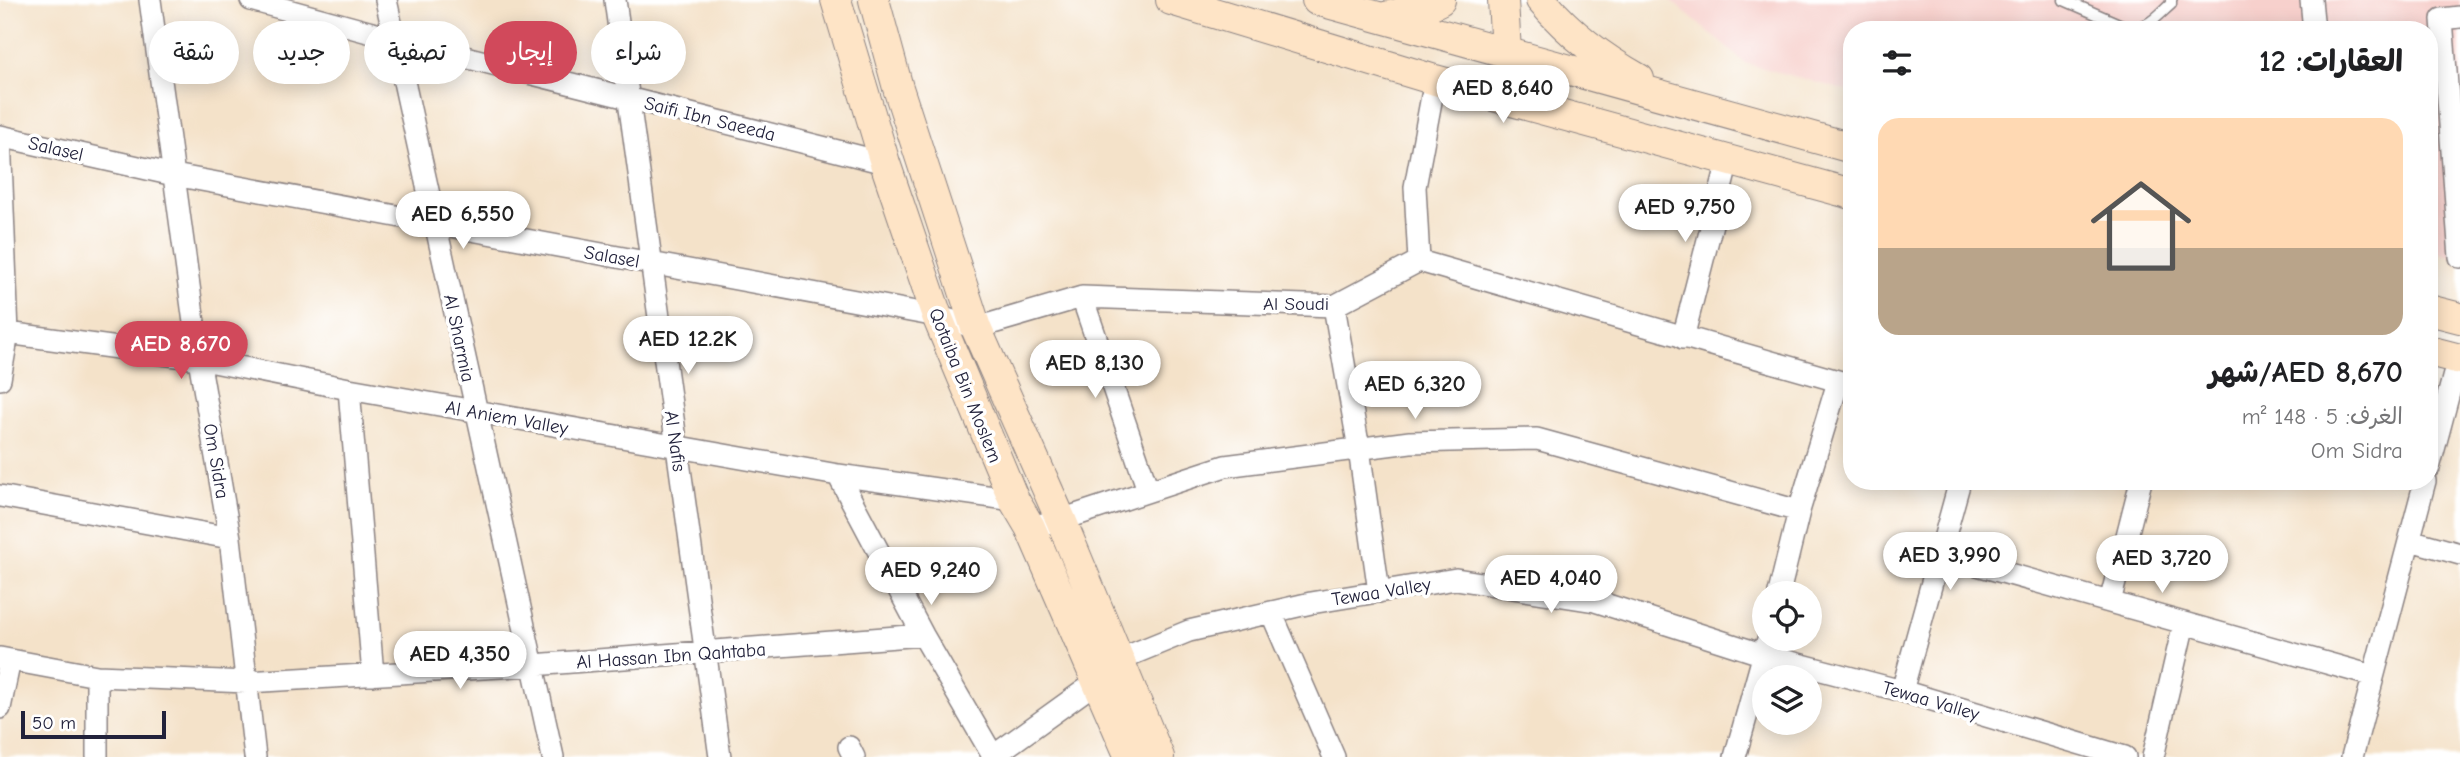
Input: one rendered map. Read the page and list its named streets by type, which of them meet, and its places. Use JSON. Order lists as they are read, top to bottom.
{
  "streets": {
    "street": [
      "Saifi Ibn Saeeda",
      "Salasel",
      "Al Soudi",
      "Al Sharmia",
      "Qotaiba Bin Moslem",
      "Al Aniem Valley",
      "Al Nafis",
      "Om Sidra",
      "Tewaa Valley",
      "Al Hassan Ibn Qahtaba"
    ]
  },
  "crossings": [
    ["Saifi Ibn Saeeda", "Qotaiba Bin Moslem"],
    ["Saifi Ibn Saeeda", "Al Nafis"],
    ["Salasel", "Al Sharmia"],
    ["Salasel", "Qotaiba Bin Moslem"],
    ["Salasel", "Al Nafis"],
    ["Salasel", "Om Sidra"],
    ["Al Soudi", "Qotaiba Bin Moslem"],
    ["Al Sharmia", "Al Aniem Valley"],
    ["Al Sharmia", "Al Hassan Ibn Qahtaba"],
    ["Qotaiba Bin Moslem", "Al Aniem Valley"],
    ["Qotaiba Bin Moslem", "Tewaa Valley"],
    ["Al Aniem Valley", "Al Nafis"],
    ["Al Aniem Valley", "Om Sidra"],
    ["Al Nafis", "Al Hassan Ibn Qahtaba"],
    ["Om Sidra", "Al Hassan Ibn Qahtaba"]
  ],
  "scale_bar": "50 m",
  "page": {
    "chip": [
      "شراء",
      "إيجار",
      "تصفية",
      "جديد",
      "شقة"
    ],
    "heading": "العقارات: 12",
    "price": [
      "AED 8,640",
      "AED 9,750",
      "AED 6,550",
      "AED 12.2K",
      "AED 8,670",
      "AED 8,130",
      "AED 6,320",
      "AED 3,990",
      "AED 3,720",
      "AED 9,240",
      "AED 4,040",
      "AED 4,350"
    ],
    "list": [
      {
        "name": "AED 8,670/شهر",
        "note": "الغرف: 5 · 148 m² · Om Sidra"
      }
    ],
    "scale": "50 m"
  }
}
